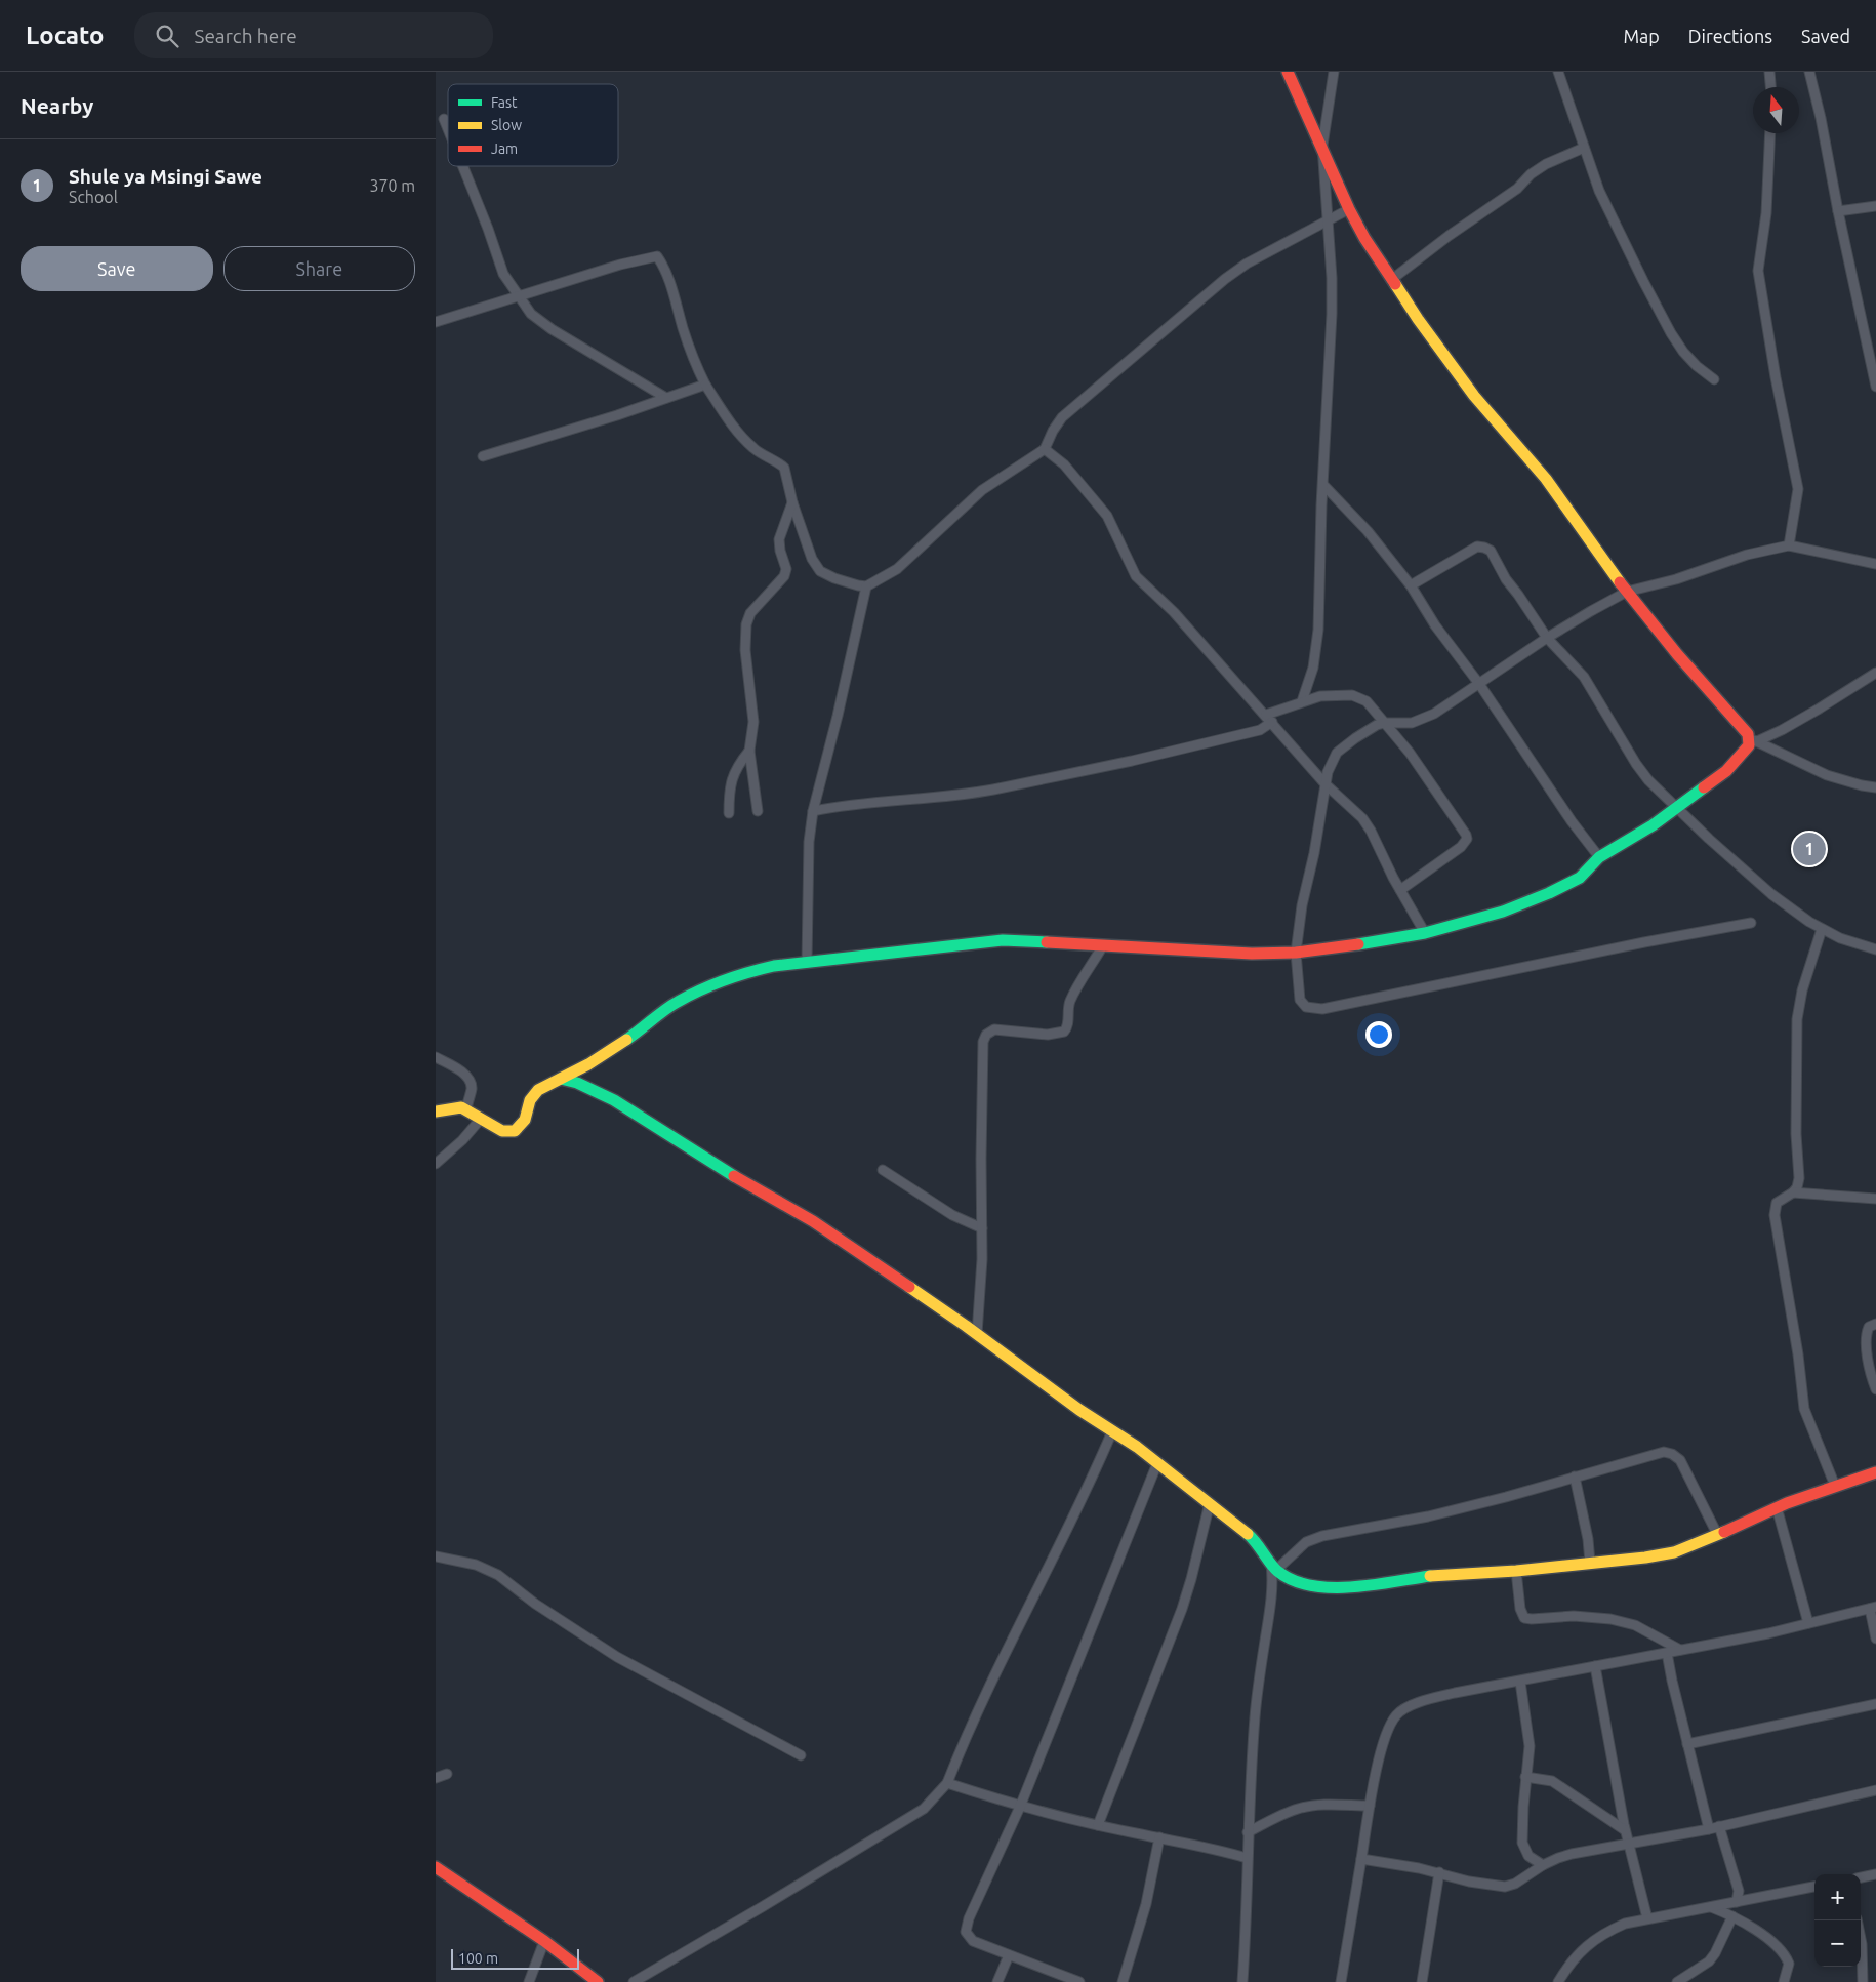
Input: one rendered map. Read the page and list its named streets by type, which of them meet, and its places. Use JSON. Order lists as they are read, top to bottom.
{
  "legend": ["Fast", "Slow", "Jam"],
  "scale_bar": "100 m",
  "north": "top",
  "page": {
    "header": "Locato",
    "search": "Search here",
    "nav": ["Map", "Directions", "Saved"],
    "heading": "Nearby",
    "list": [
      {
        "mark": "1",
        "name": "Shule ya Msingi Sawe",
        "note": "School",
        "value": "370 m"
      }
    ],
    "buttons": ["Save", "Share"],
    "pins": "1",
    "map_buttons": ["+", "−"],
    "scale": "100 m"
  }
}
